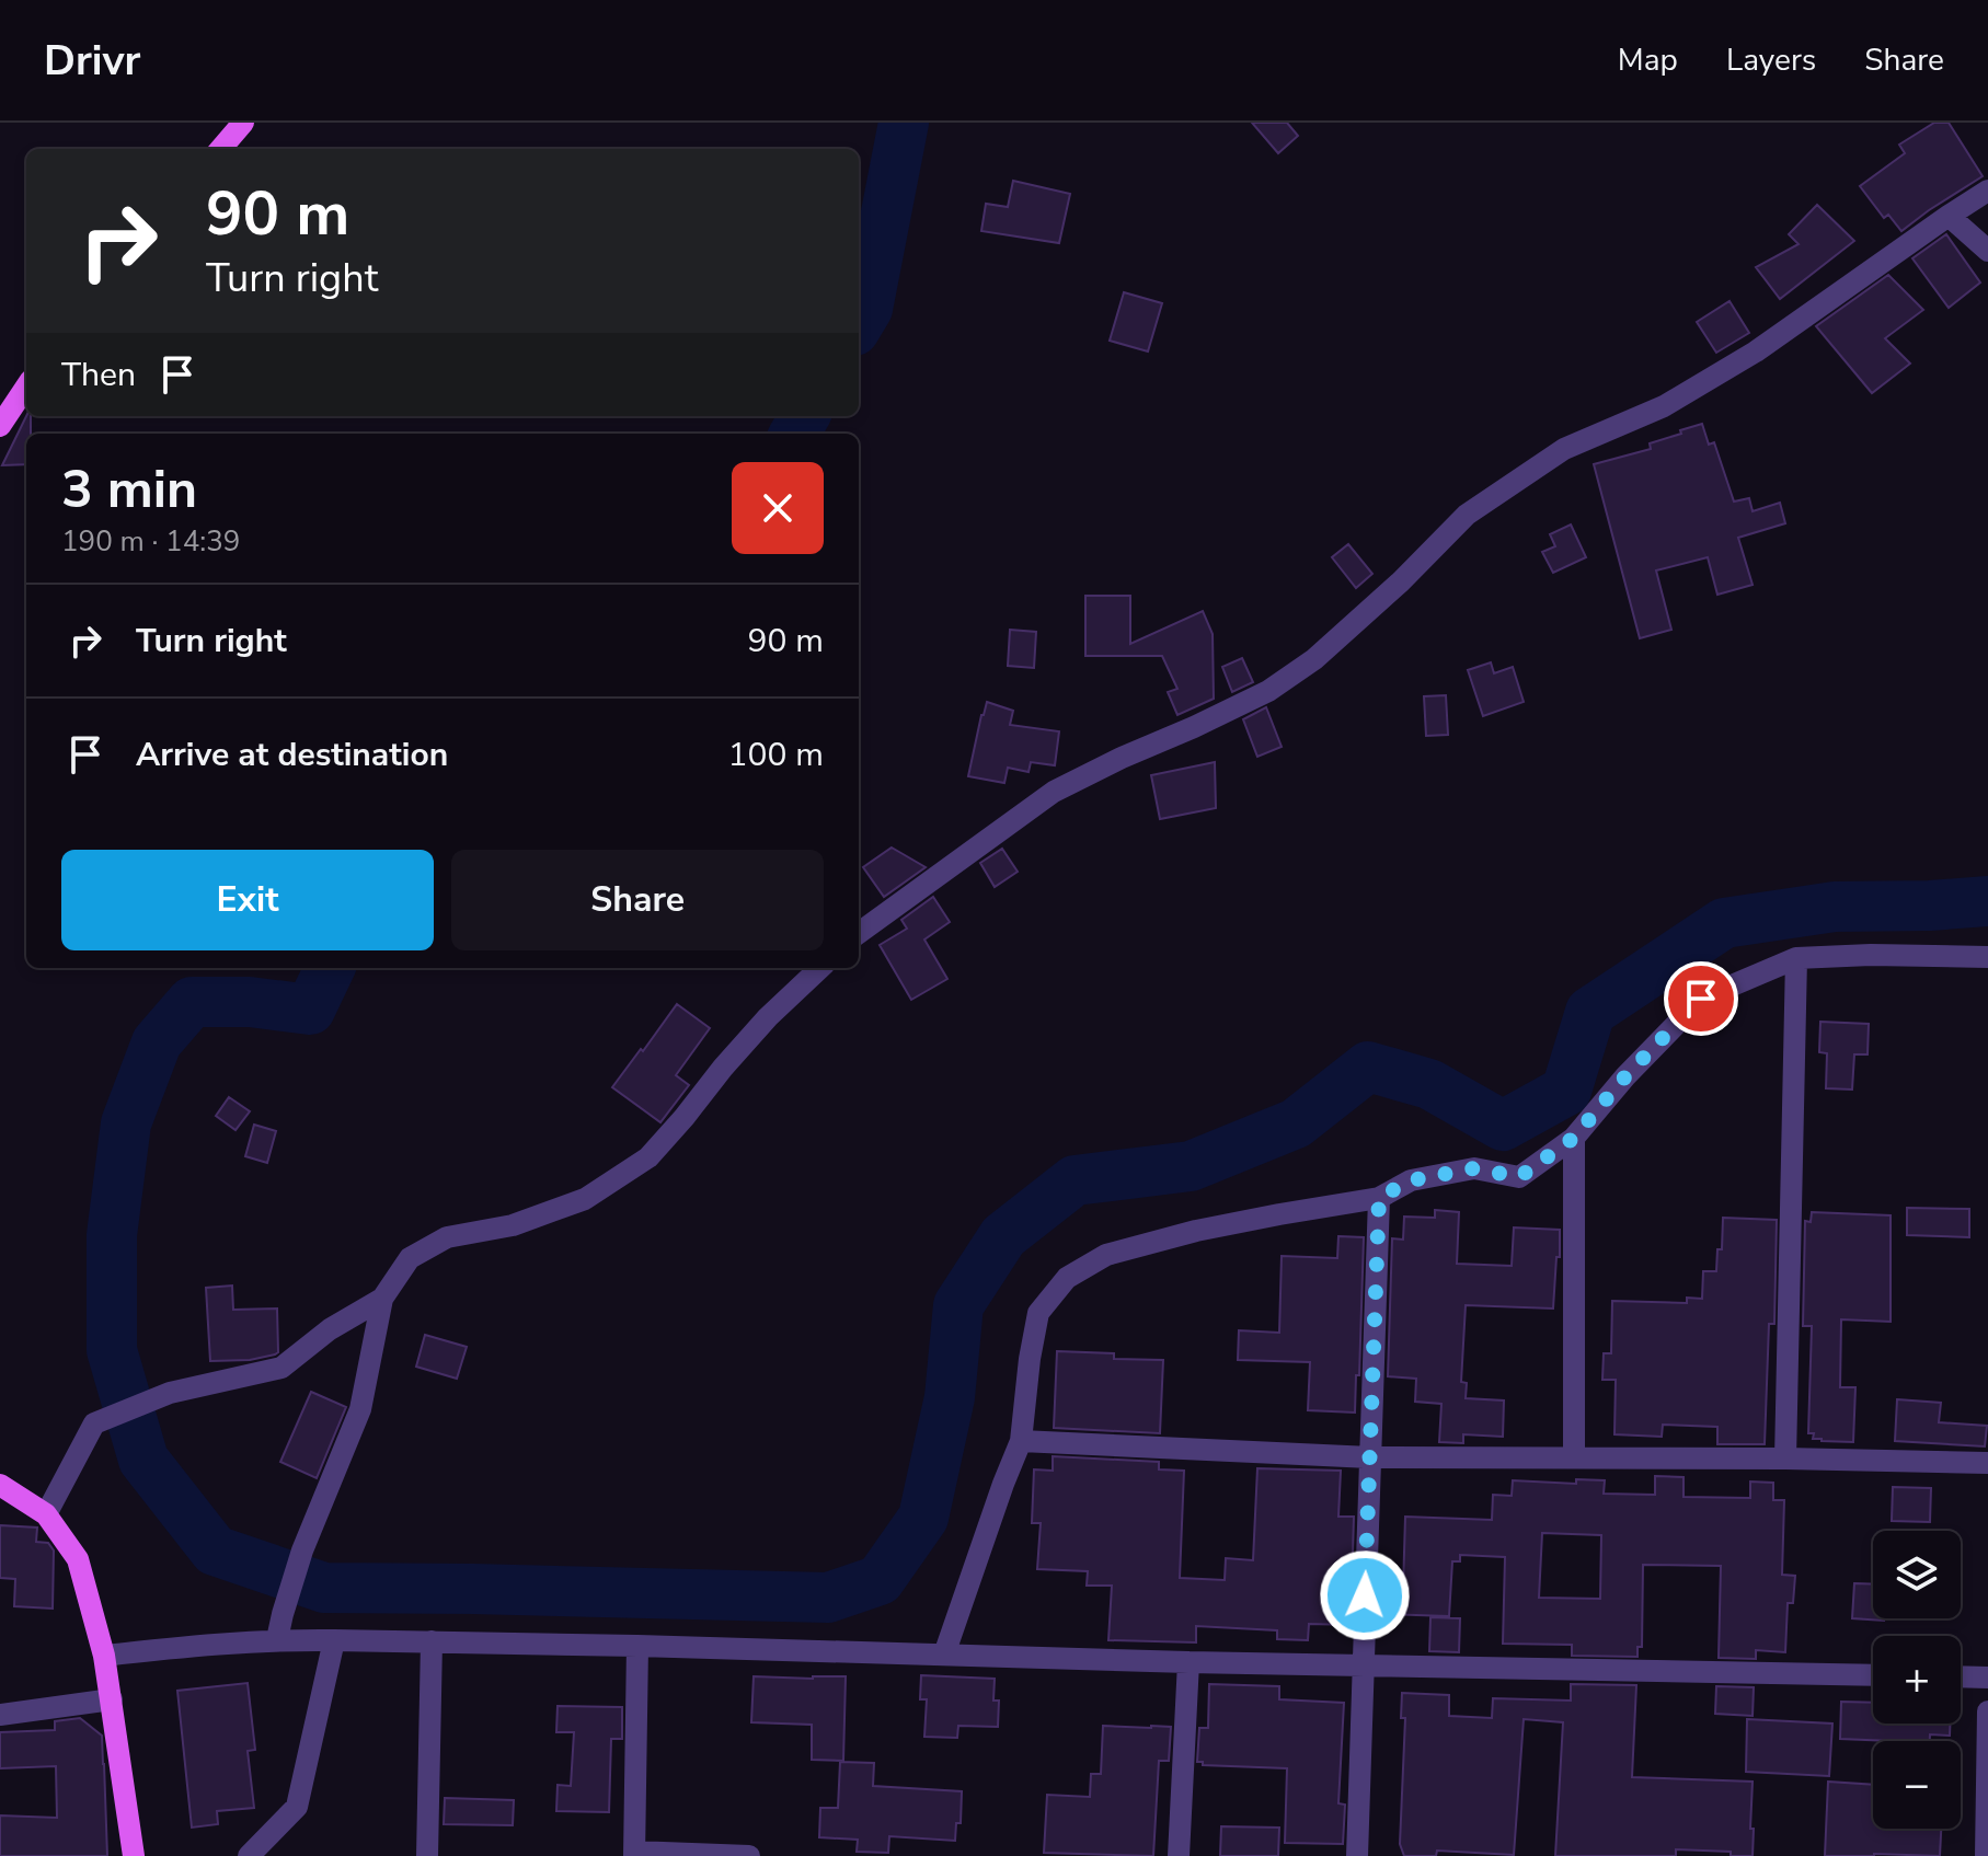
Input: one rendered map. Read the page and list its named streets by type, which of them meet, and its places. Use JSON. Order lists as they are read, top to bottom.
{
  "page": {
    "header": "Drivr",
    "nav": ["Map", "Layers", "Share"],
    "turn": ["90 m", "Turn right"],
    "then": "Then",
    "heading": ["3 min", "190 m · 14:39"],
    "list": [
      {
        "name": "Turn right",
        "value": "90 m"
      },
      {
        "name": "Arrive at destination",
        "value": "100 m"
      }
    ],
    "buttons": ["Exit", "Share"],
    "map_buttons": ["+", "−"]
  }
}
